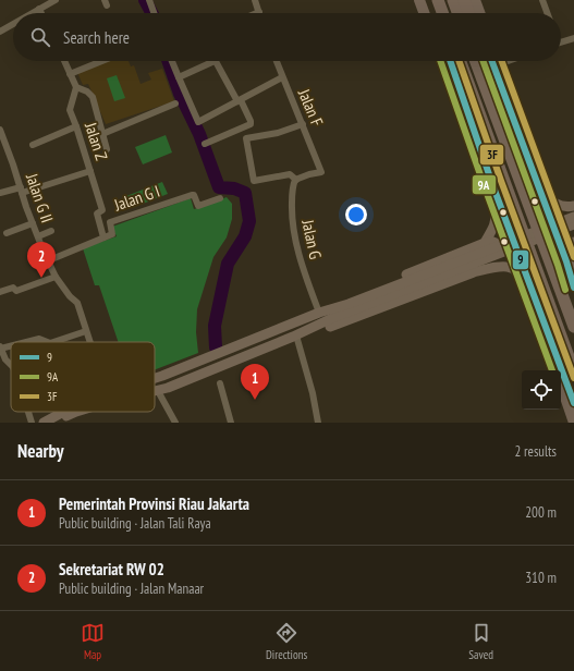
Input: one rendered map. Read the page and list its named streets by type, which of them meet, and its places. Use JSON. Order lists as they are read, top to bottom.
{
  "streets": {
    "street": [
      "Jalan F",
      "Jalan Z",
      "Jalan G II",
      "Jalan G I",
      "Jalan G"
    ]
  },
  "crossings": [
    ["Jalan F", "Jalan G"],
    ["Jalan Z", "Jalan G I"]
  ],
  "lines": ["transit line 9", "transit line 9A", "transit line 3F"],
  "legend": ["9", "9A", "3F"],
  "page": {
    "search": "Search here",
    "pins": ["2", "1"],
    "heading": ["Nearby", "2 results"],
    "list": [
      {
        "mark": "1",
        "name": "Pemerintah Provinsi Riau Jakarta",
        "note": "Public building · Jalan Tali Raya",
        "value": "200 m"
      },
      {
        "mark": "2",
        "name": "Sekretariat RW 02",
        "note": "Public building · Jalan Manaar",
        "value": "310 m"
      }
    ],
    "nav": ["Map", "Directions", "Saved"]
  }
}
